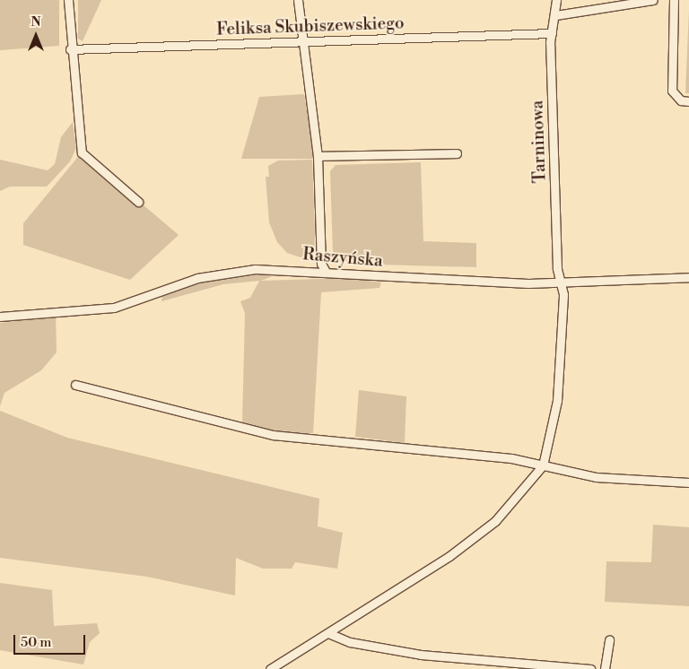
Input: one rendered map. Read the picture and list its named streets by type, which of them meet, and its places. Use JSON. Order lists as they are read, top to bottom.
{
  "streets": {
    "street": ["Feliksa Skubiszewskiego", "Tarninowa", "Raszyńska"]
  },
  "crossings": [
    ["Feliksa Skubiszewskiego", "Tarninowa"],
    ["Tarninowa", "Raszyńska"]
  ],
  "scale_bar": "50 m",
  "north": "top"
}
